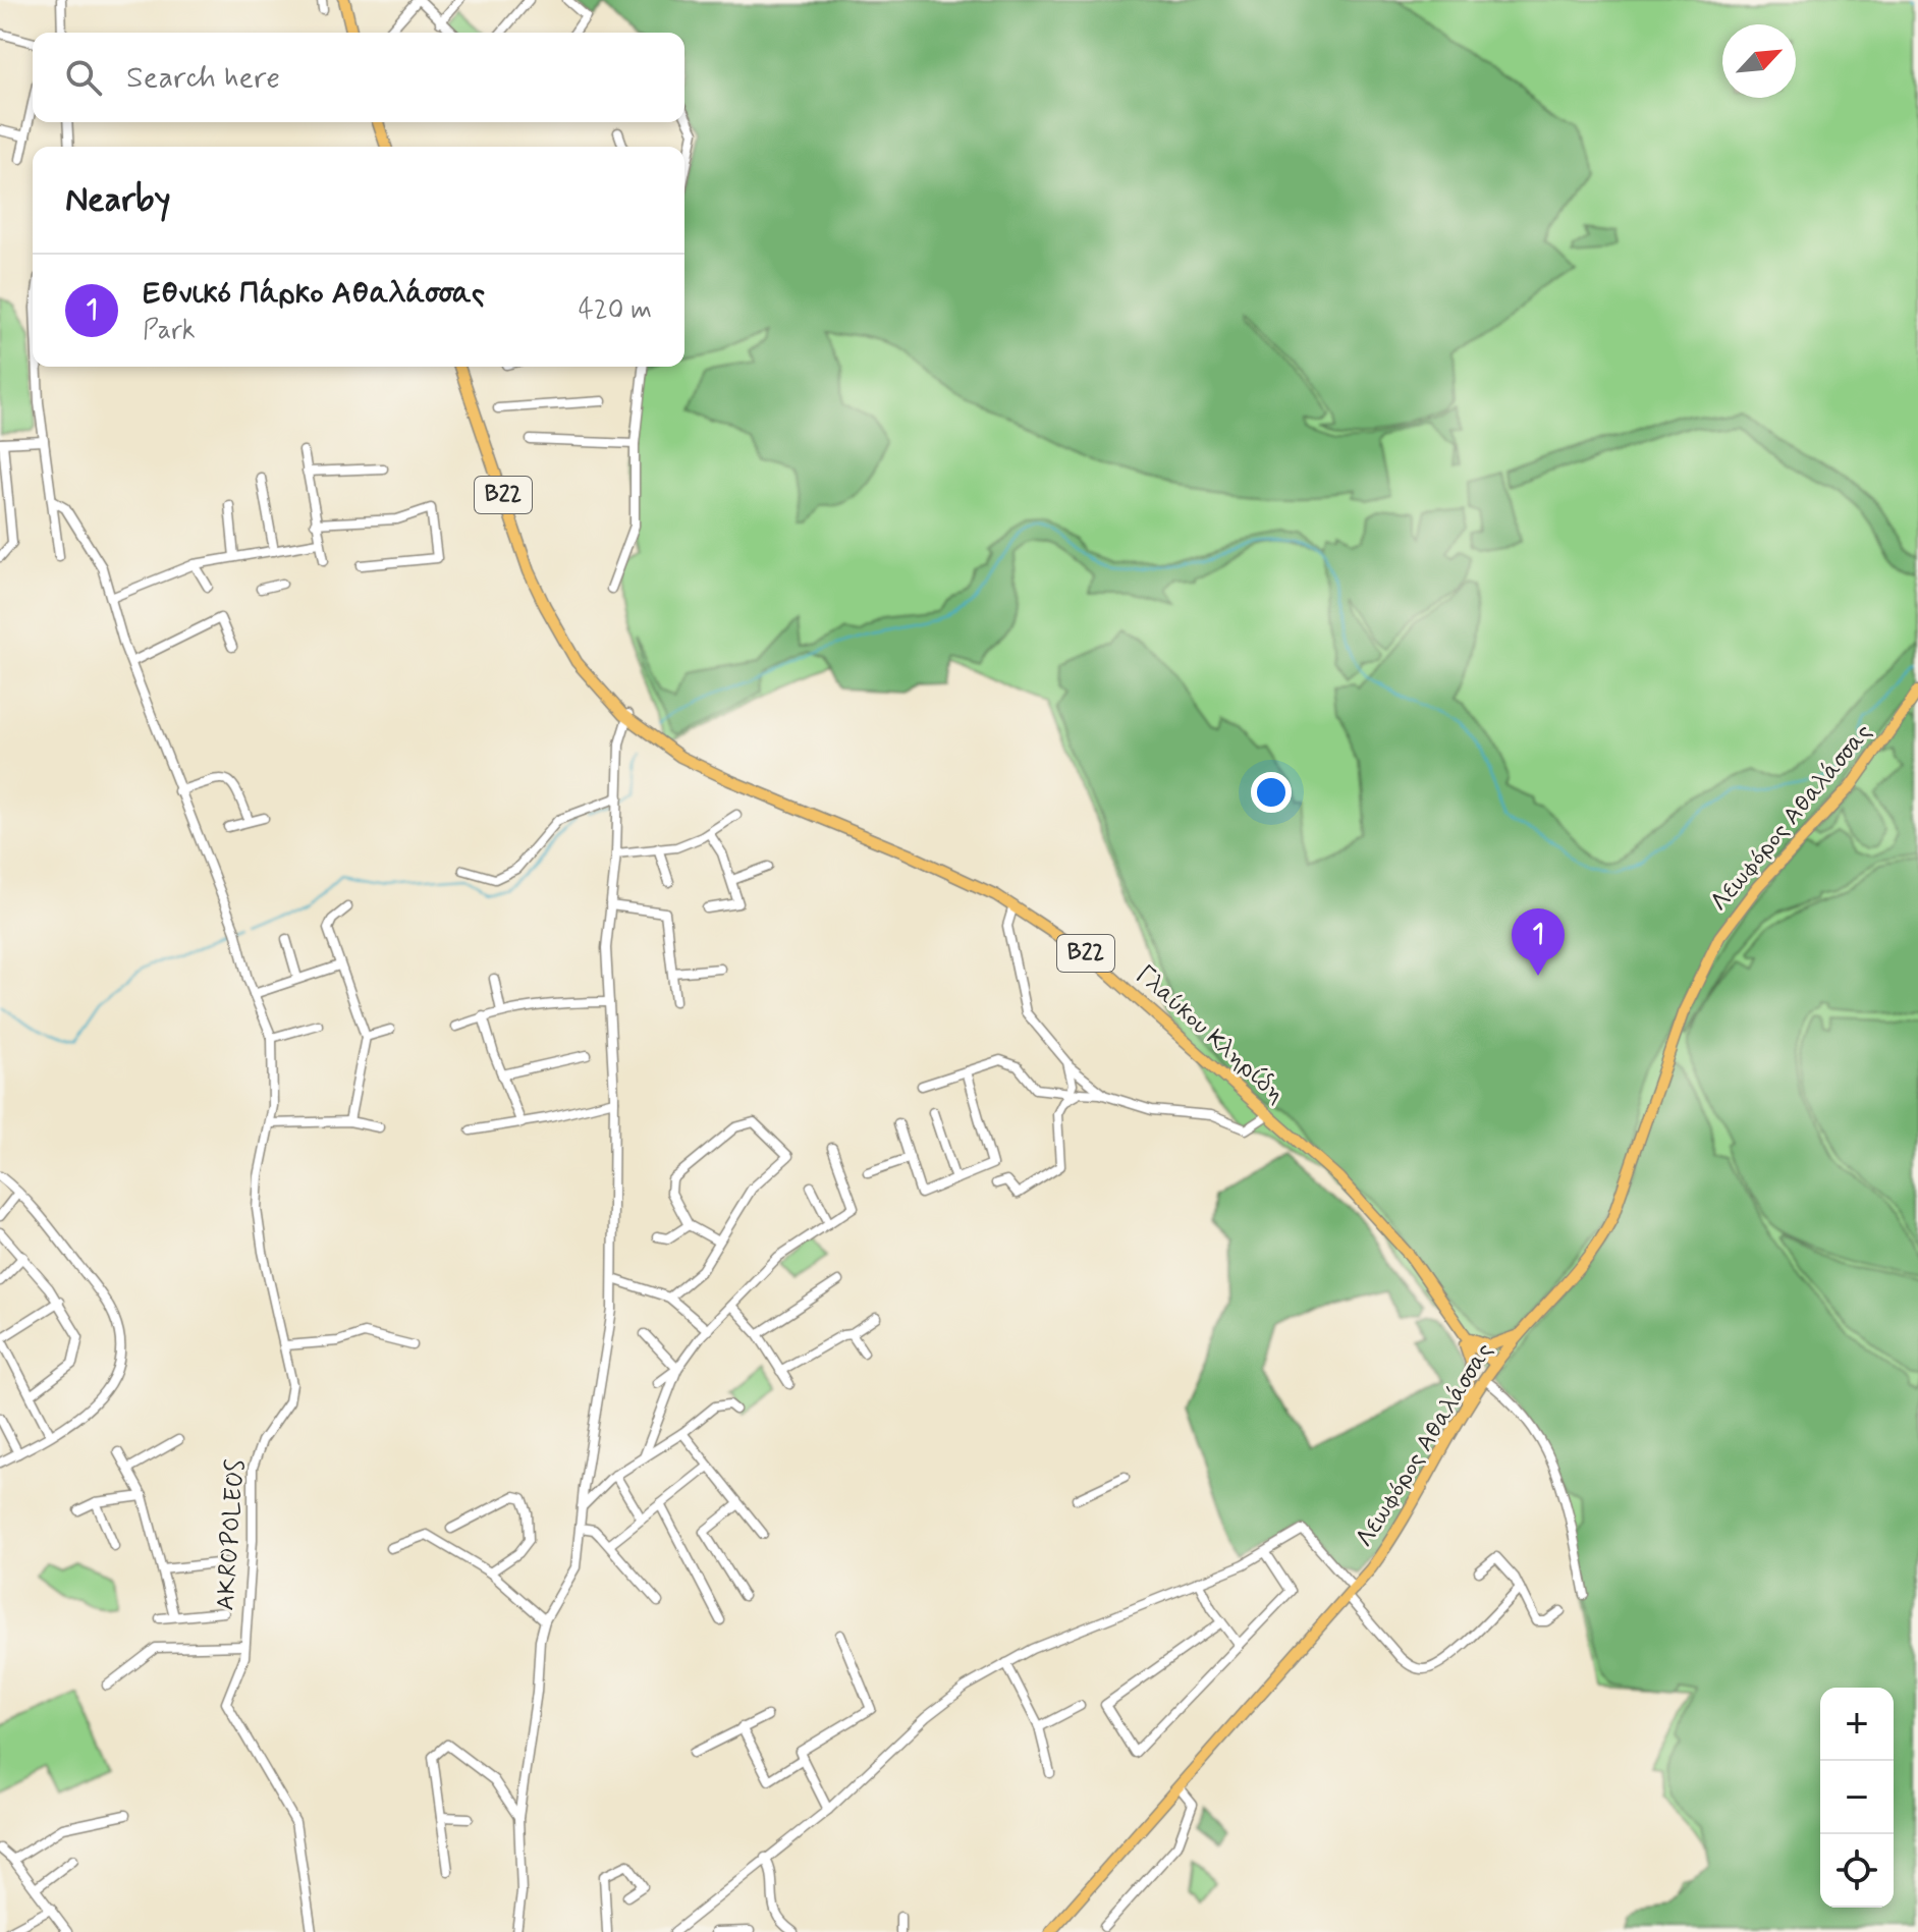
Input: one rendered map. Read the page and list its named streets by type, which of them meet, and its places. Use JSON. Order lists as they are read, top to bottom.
{
  "streets": {
    "main road": ["B22", "Λεωφόρος Αθαλάσσας", "Γλαύκου Κληρίδη"],
    "street": ["AKROPOLEOS"]
  },
  "crossings": [
    ["Λεωφόρος Αθαλάσσας", "Γλαύκου Κληρίδη"]
  ],
  "north": "top right",
  "page": {
    "search": "Search here",
    "heading": "Nearby",
    "list": [
      {
        "mark": "1",
        "name": "Εθνικό Πάρκο Αθαλάσσας",
        "note": "Park",
        "value": "420 m"
      }
    ],
    "pins": "1",
    "map_buttons": ["+", "−"]
  }
}
